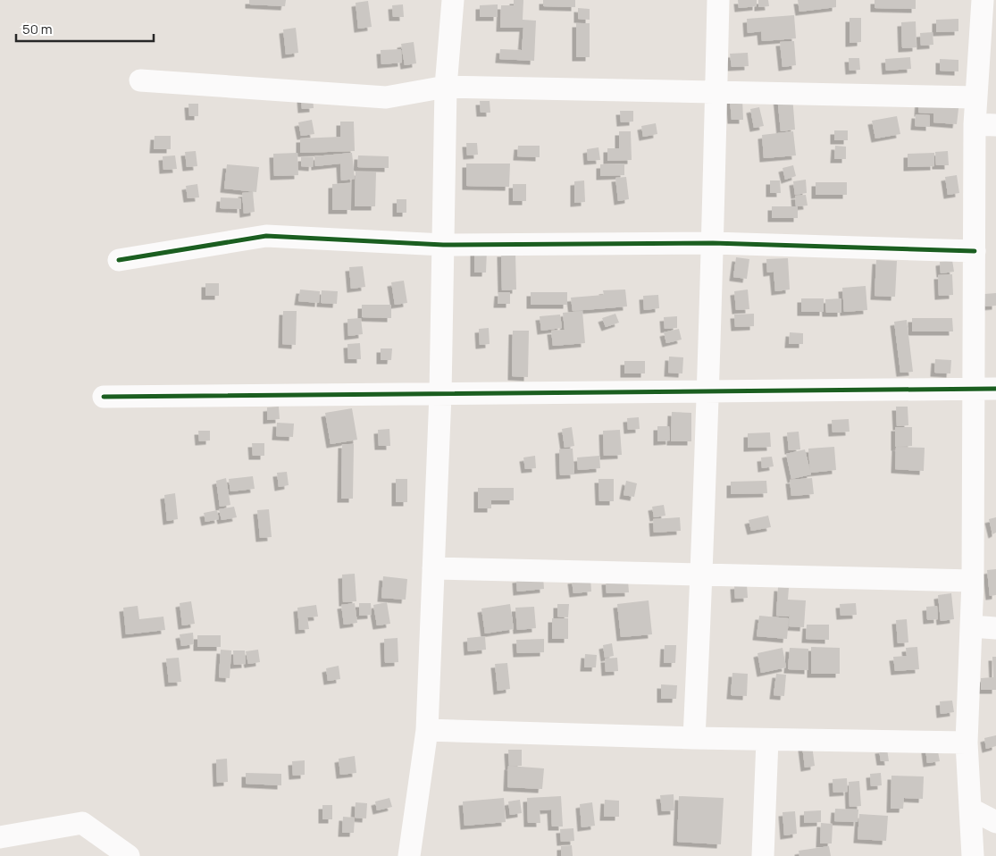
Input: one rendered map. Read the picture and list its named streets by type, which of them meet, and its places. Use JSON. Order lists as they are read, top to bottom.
{
  "scale_bar": "50 m"
}
